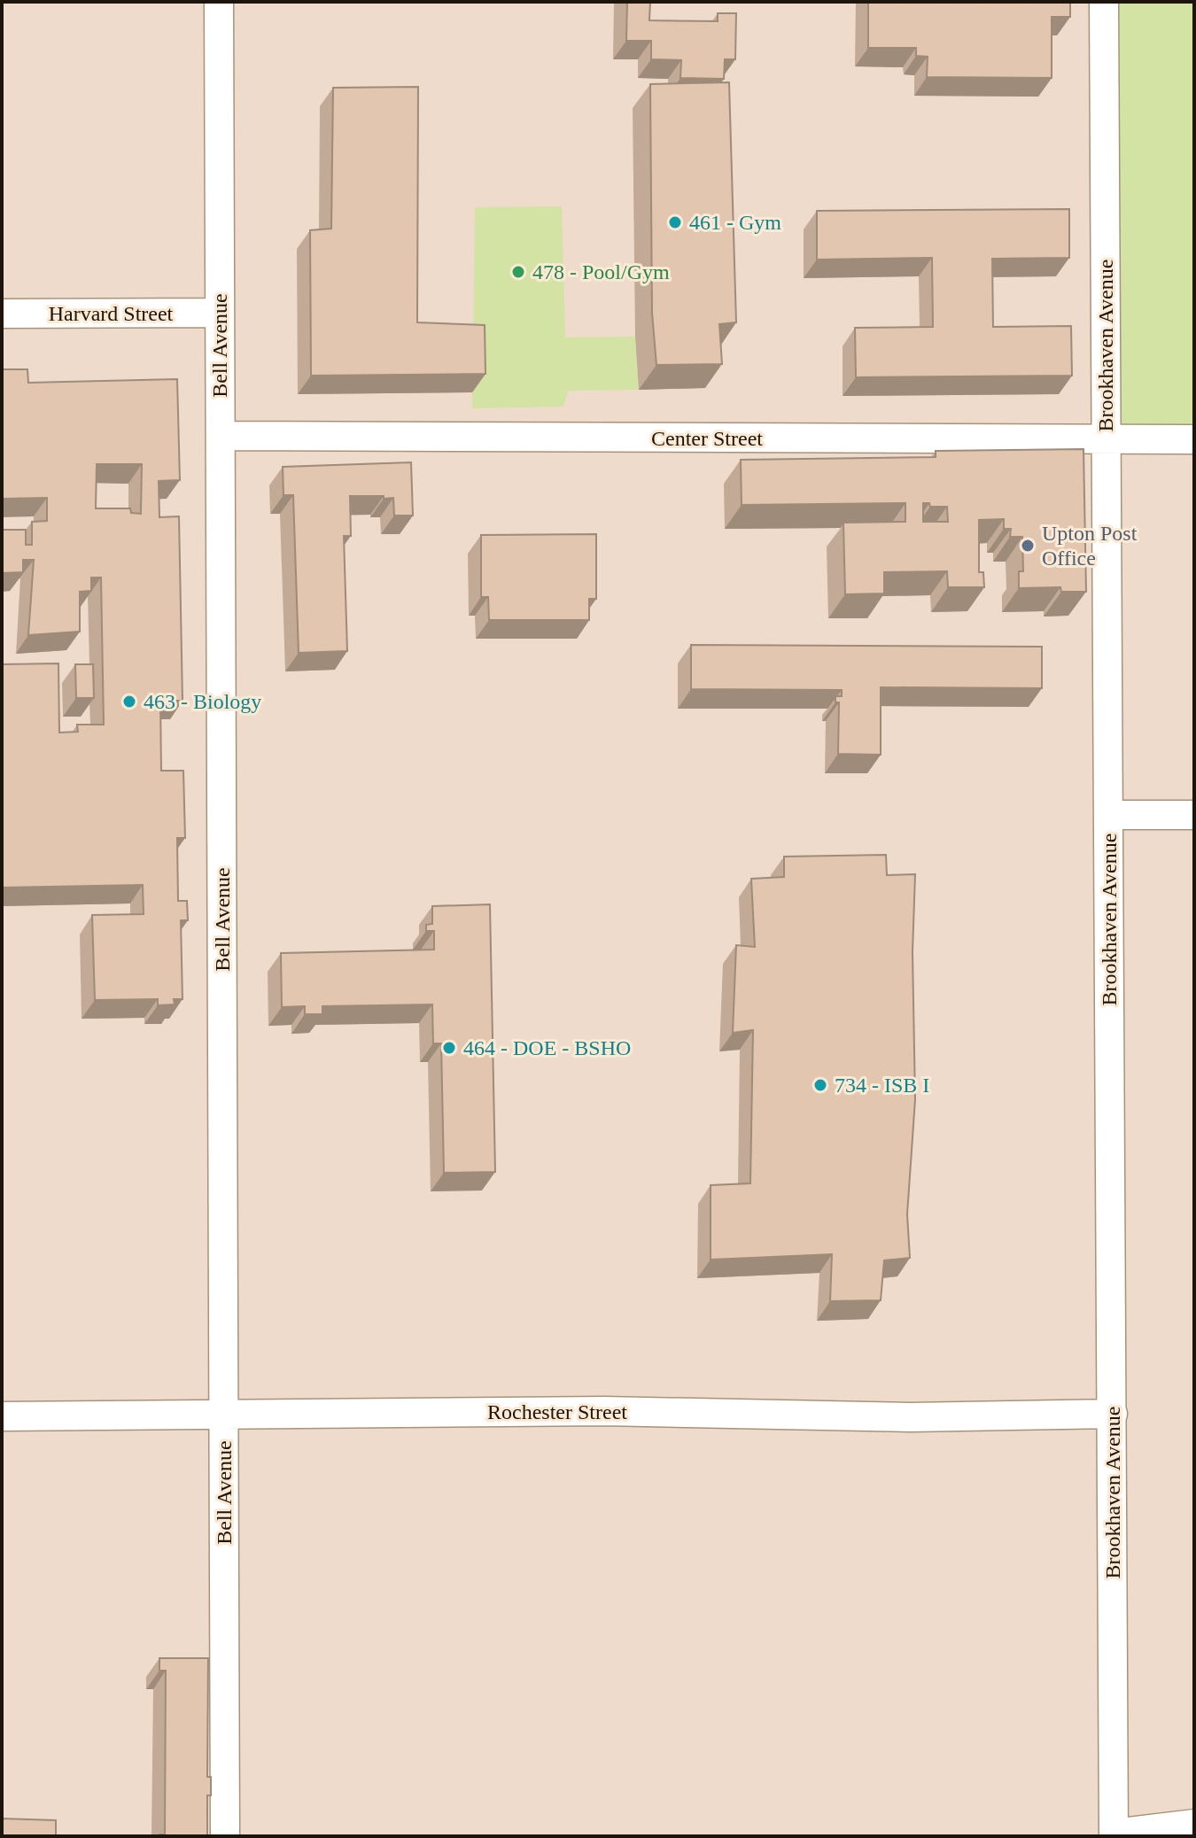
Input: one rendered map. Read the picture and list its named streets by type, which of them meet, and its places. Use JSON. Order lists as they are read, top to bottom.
{
  "streets": {
    "street": [
      "Harvard Street",
      "Bell Avenue",
      "Brookhaven Avenue",
      "Center Street",
      "Rochester Street"
    ]
  },
  "crossings": [
    ["Harvard Street", "Bell Avenue"],
    ["Bell Avenue", "Center Street"],
    ["Bell Avenue", "Rochester Street"],
    ["Brookhaven Avenue", "Center Street"],
    ["Brookhaven Avenue", "Rochester Street"]
  ],
  "places": [
    "461 - Gym",
    "478 - Pool/Gym",
    "Upton Post Office",
    "463 - Biology",
    "464 - DOE - BSHO",
    "734 - ISB I"
  ]
}
